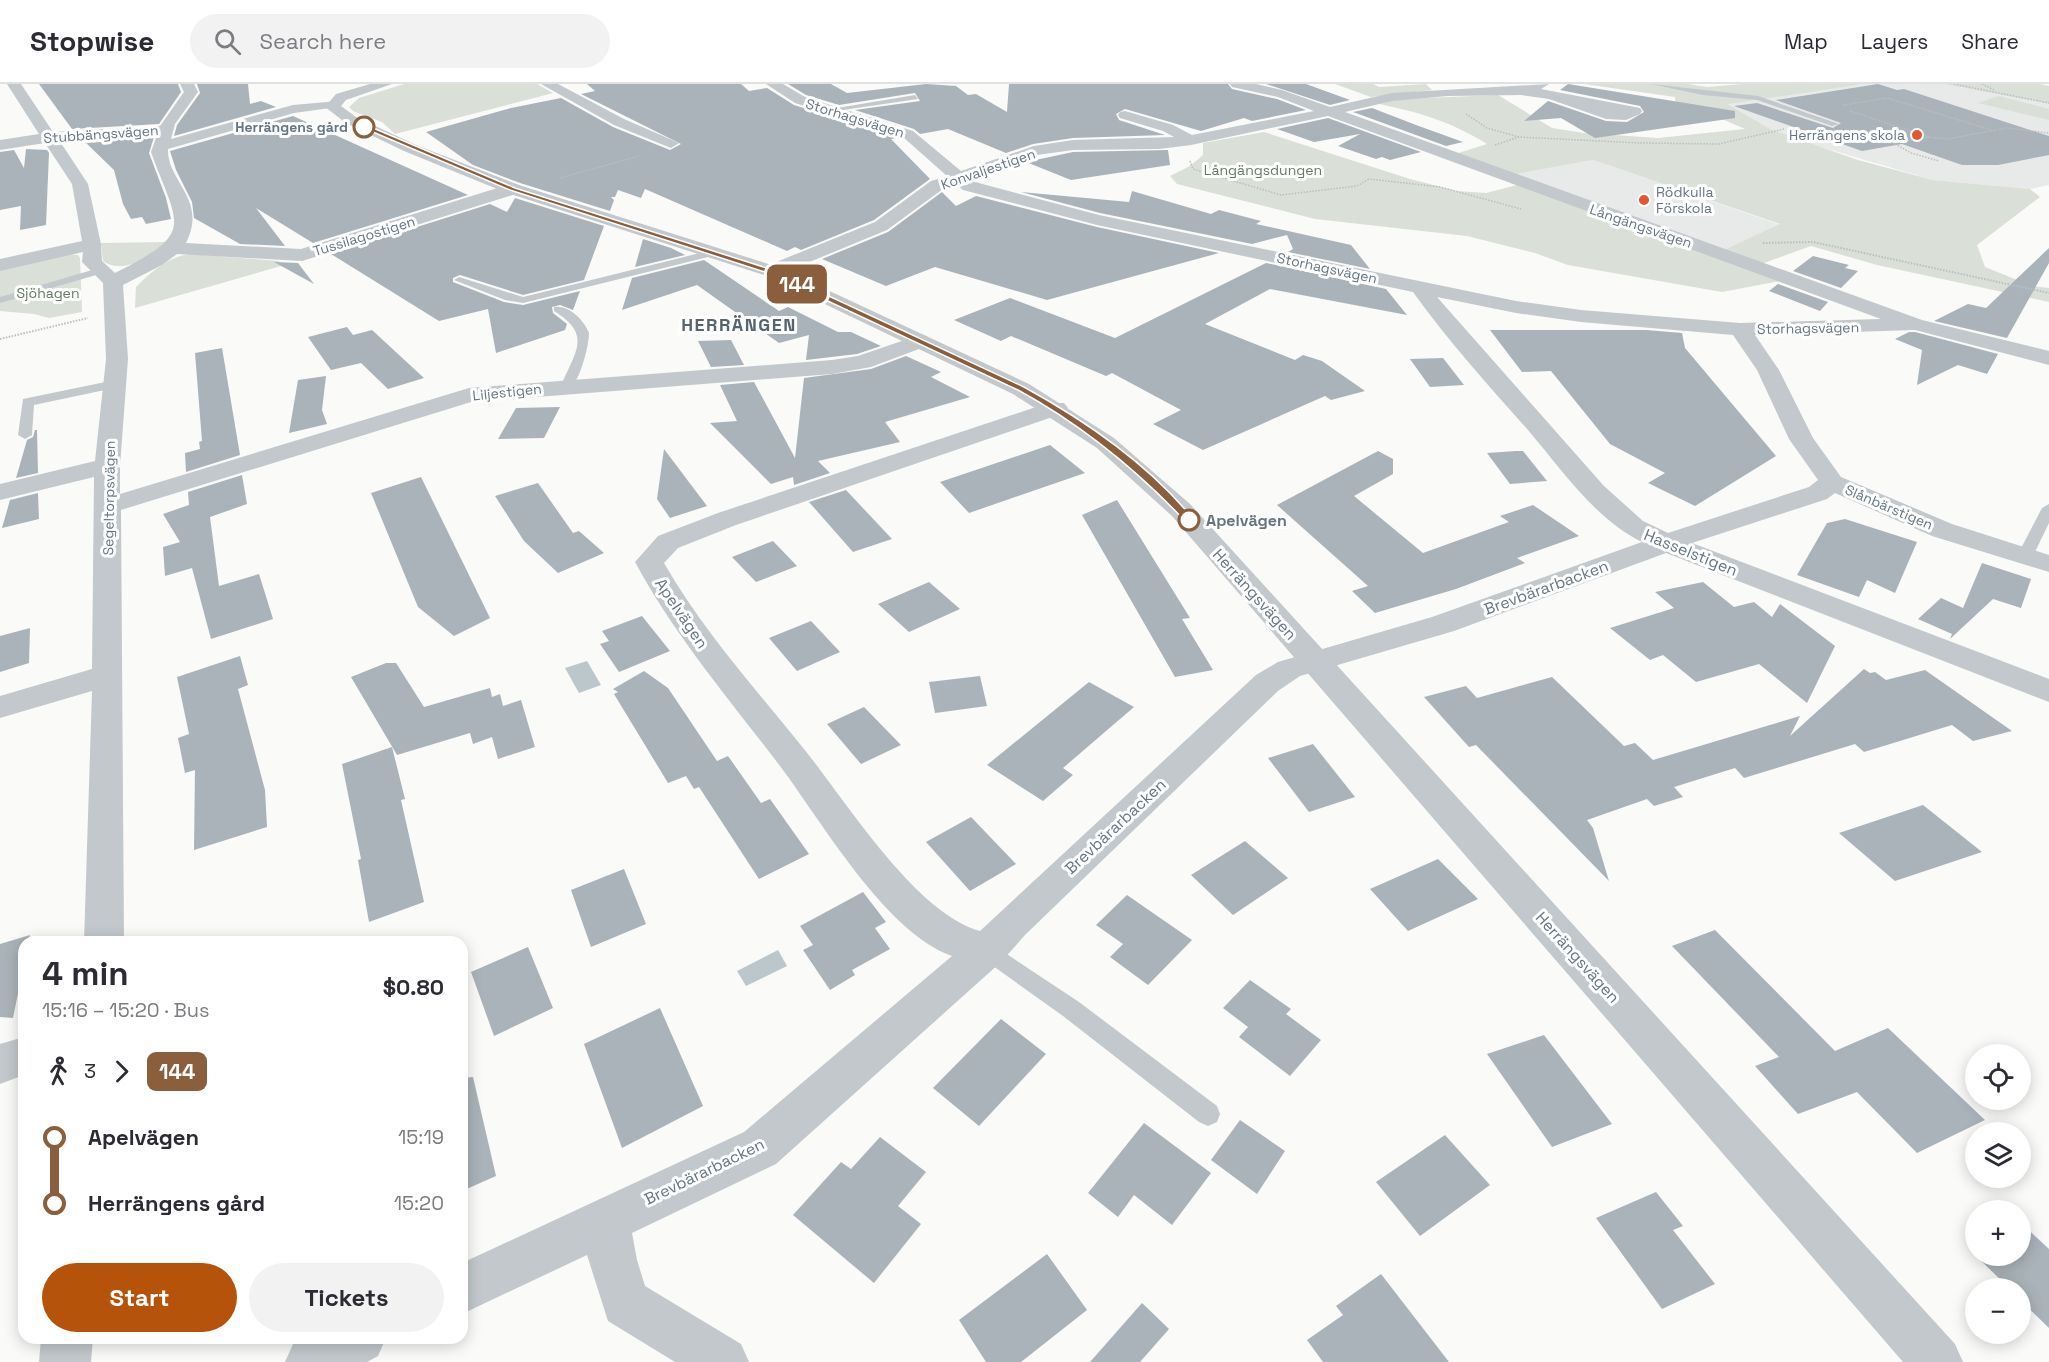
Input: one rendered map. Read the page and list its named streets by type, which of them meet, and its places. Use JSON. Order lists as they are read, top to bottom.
{
  "streets": {
    "street": [
      "Storhagsvägen",
      "Stubbängsvägen",
      "Konvaljestigen",
      "Långängsvägen",
      "Tussilagostigen",
      "Liljestigen",
      "Segeltorpsvägen",
      "Slånbärstigen",
      "Hasselstigen",
      "Brevbärarbacken",
      "Herrängsvägen",
      "Apelvägen"
    ]
  },
  "crossings": [
    ["Storhagsvägen", "Konvaljestigen"],
    ["Storhagsvägen", "Långängsvägen"],
    ["Storhagsvägen", "Slånbärstigen"],
    ["Storhagsvägen", "Hasselstigen"],
    ["Stubbängsvägen", "Segeltorpsvägen"],
    ["Konvaljestigen", "Långängsvägen"],
    ["Konvaljestigen", "Herrängsvägen"],
    ["Tussilagostigen", "Herrängsvägen"],
    ["Liljestigen", "Segeltorpsvägen"],
    ["Liljestigen", "Herrängsvägen"],
    ["Slånbärstigen", "Brevbärarbacken"],
    ["Hasselstigen", "Brevbärarbacken"],
    ["Brevbärarbacken", "Herrängsvägen"],
    ["Brevbärarbacken", "Apelvägen"],
    ["Herrängsvägen", "Apelvägen"]
  ],
  "districts": ["HERRÄNGEN"],
  "parks": ["Långängsdungen", "Sjöhagen"],
  "places": [
    "Herrängens gård",
    "Herrängens skola",
    "Rödkulla Förskola",
    "Apelvägen"
  ],
  "lines": ["bus line 144"],
  "page": {
    "header": "Stopwise",
    "search": "Search here",
    "nav": ["Map", "Layers", "Share"],
    "on_map": "144",
    "heading": ["4 min", "15:16 – 15:20 · Bus", "$0.80"],
    "legs": ["3", "144"],
    "map_buttons": ["+", "−"],
    "list": [
      {
        "name": "Apelvägen",
        "value": "15:19"
      },
      {
        "name": "Herrängens gård",
        "value": "15:20"
      }
    ],
    "buttons": ["Start", "Tickets"]
  }
}
